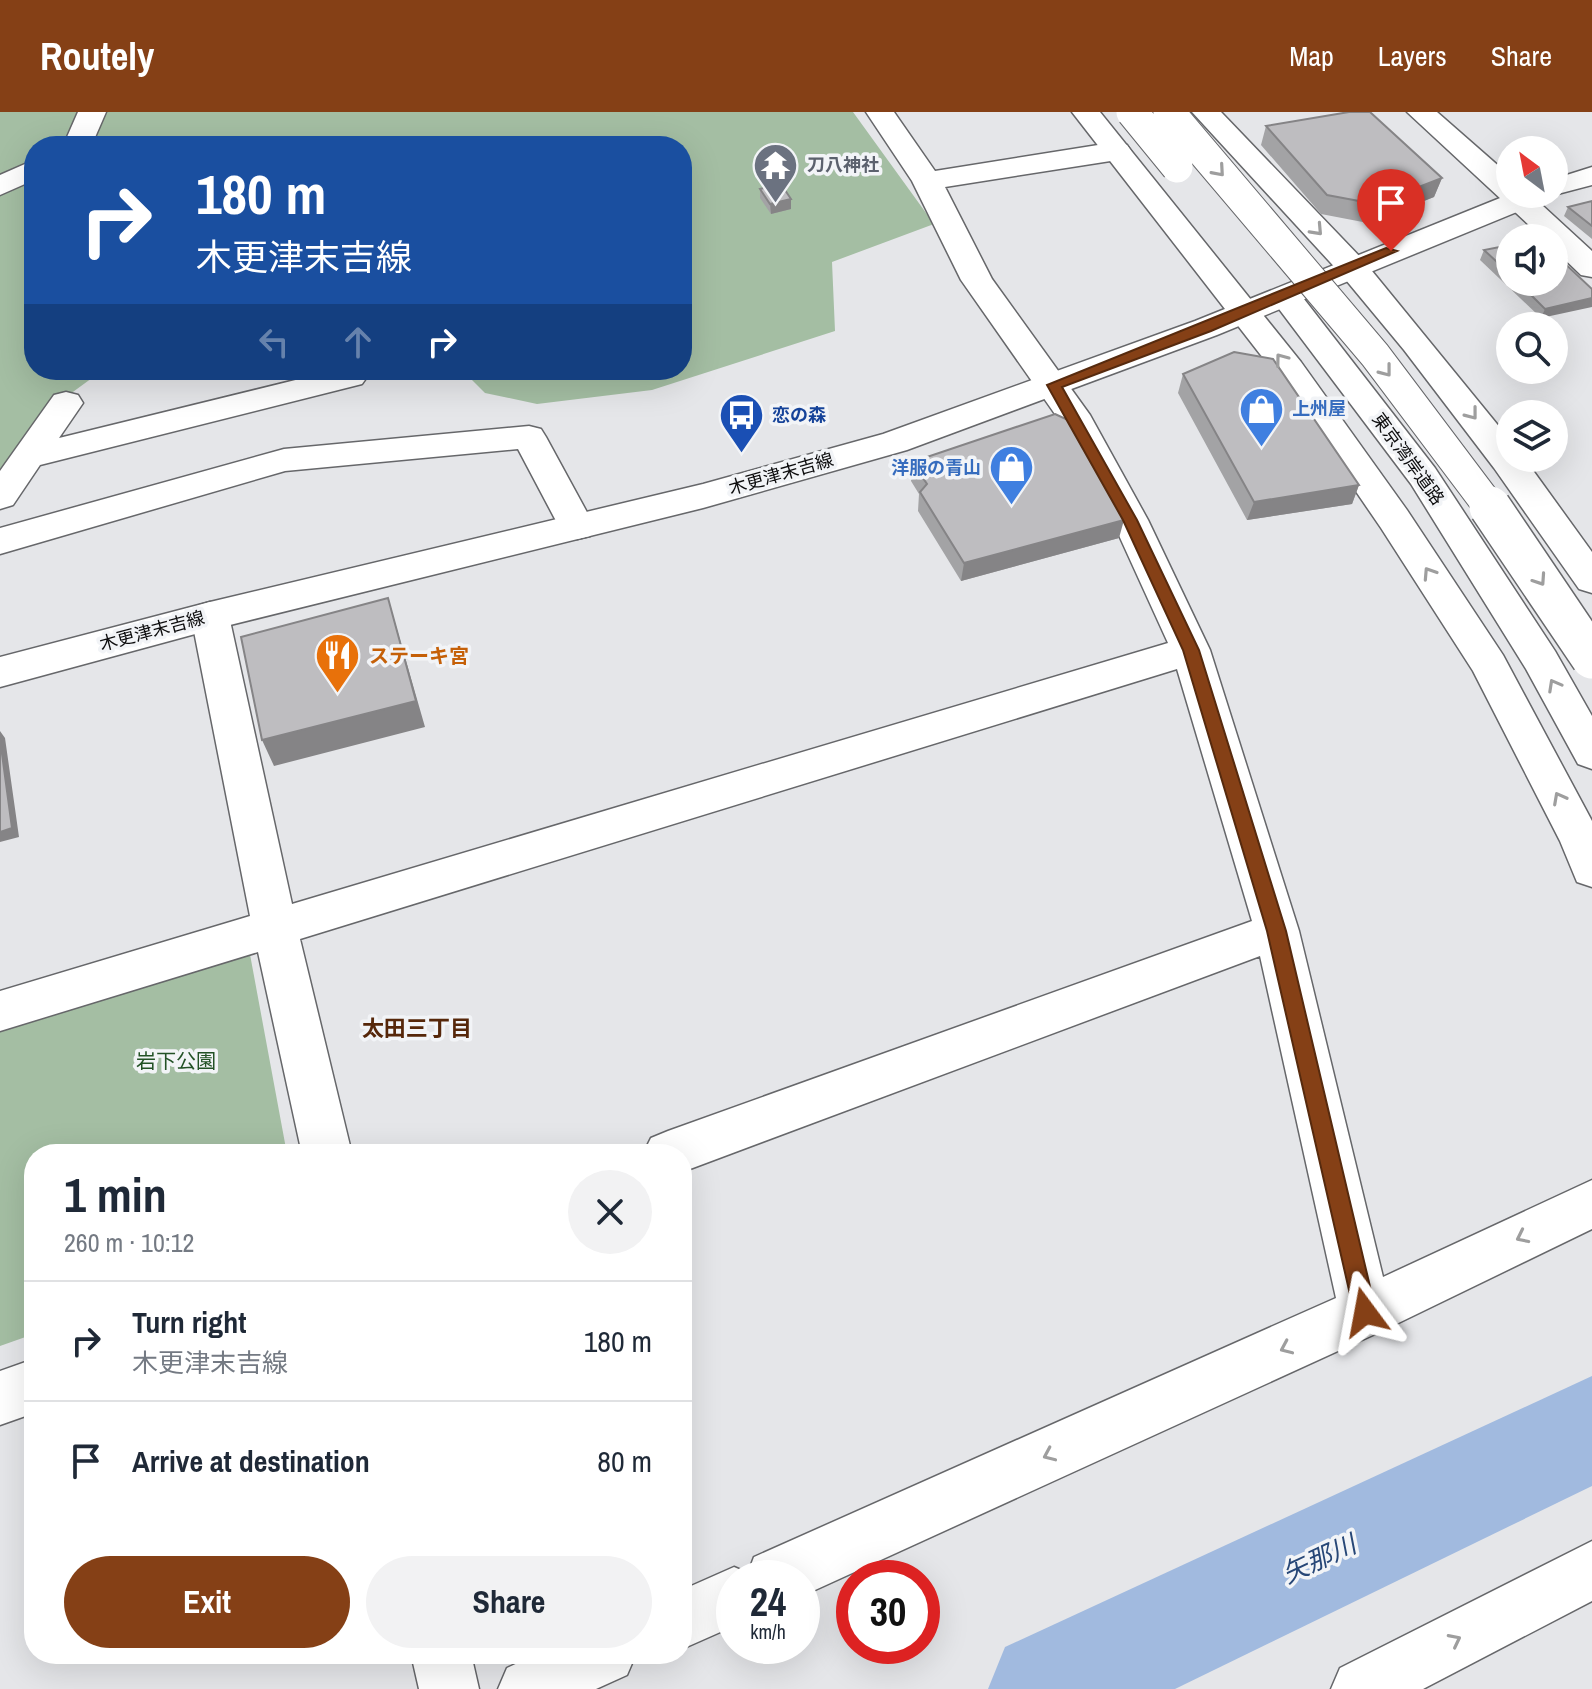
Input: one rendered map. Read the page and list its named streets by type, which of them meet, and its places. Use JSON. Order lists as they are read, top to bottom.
{
  "streets": {
    "main road": ["東京湾岸道路", "木更津末吉線"]
  },
  "districts": ["太田三丁目"],
  "water": ["矢那川"],
  "parks": ["岩下公園"],
  "places": {
    "temple": ["刀八神社"],
    "shop": ["上州屋", "洋服の青山"],
    "bus stop": ["恋の森"],
    "restaurant": ["ステーキ宮"]
  },
  "north": "top left",
  "page": {
    "header": "Routely",
    "nav": ["Map", "Layers", "Share"],
    "turn": ["180 m", "木更津末吉線"],
    "heading": ["1 min", "260 m · 10:12"],
    "list": [
      {
        "name": "Turn right",
        "note": "木更津末吉線",
        "value": "180 m"
      },
      {
        "name": "Arrive at destination",
        "value": "80 m"
      }
    ],
    "buttons": ["Exit", "Share"],
    "speed": "24 km/h",
    "limit": "30"
  }
}
